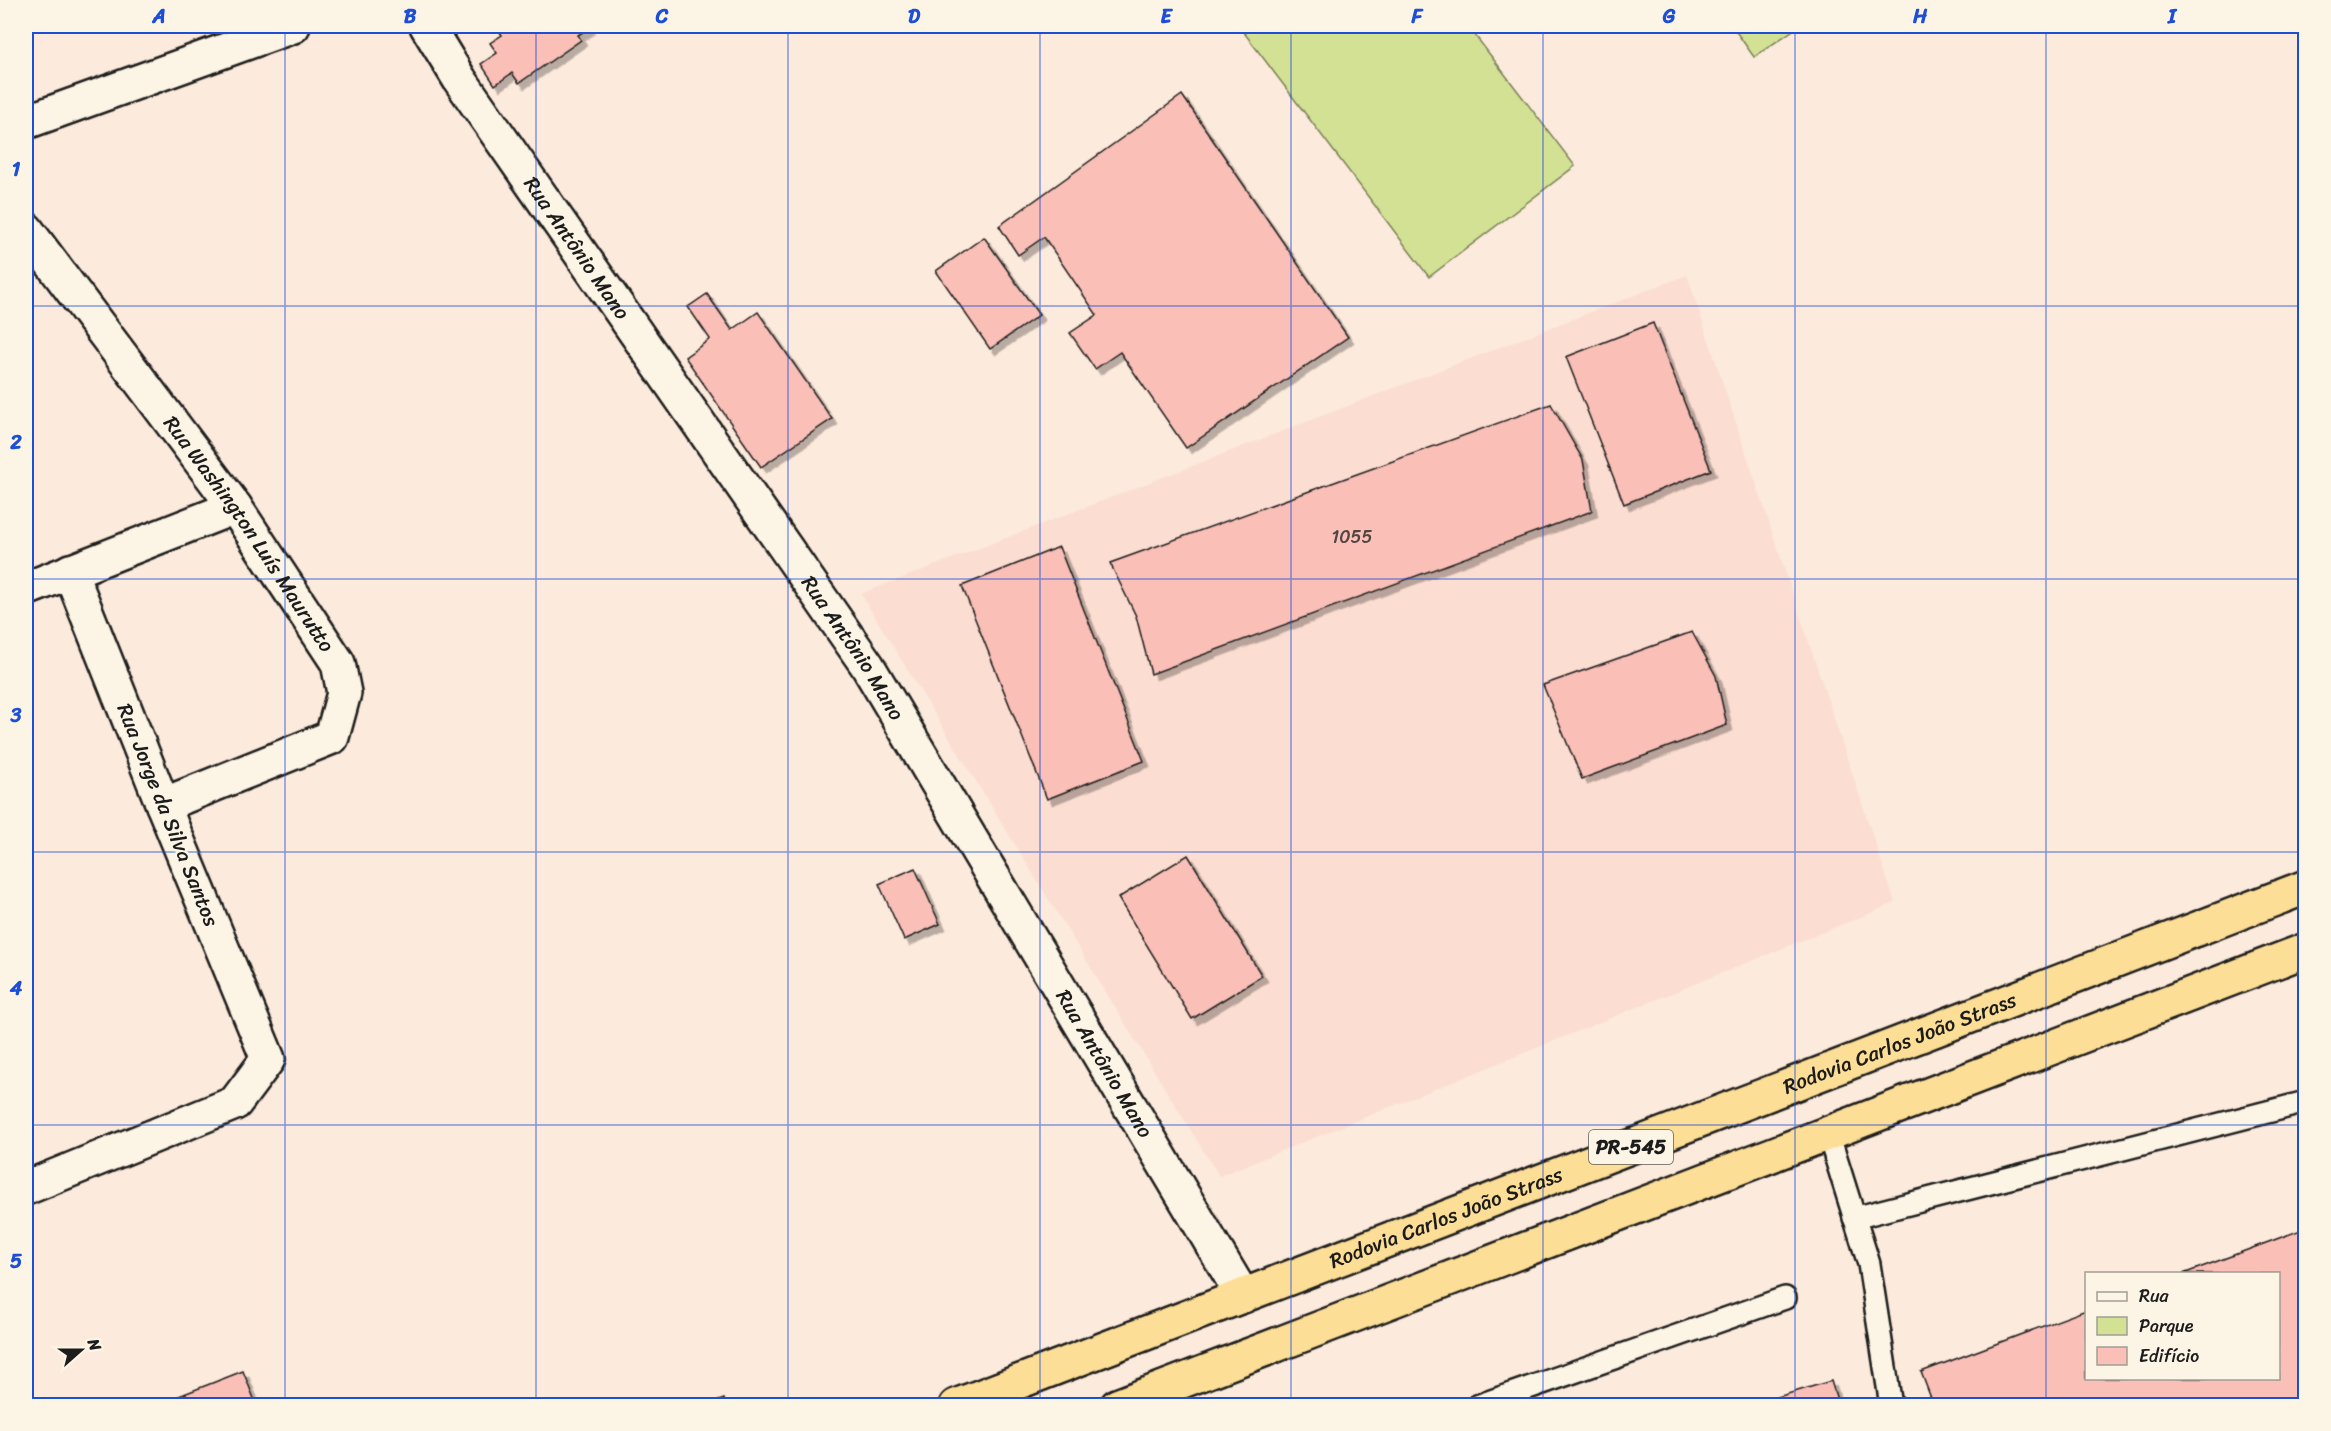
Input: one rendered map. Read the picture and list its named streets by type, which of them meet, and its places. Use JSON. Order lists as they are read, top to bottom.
{
  "streets": {
    "highway": ["Rodovia Carlos João Strass", "PR-545"],
    "street": ["Rua Antônio Mano", "Rua Washington Luís Maurutto", "Rua Jorge da Silva Santos"]
  },
  "crossings": [
    ["Rua Antônio Mano", "Rodovia Carlos João Strass"],
    ["Rua Washington Luís Maurutto", "Rua Jorge da Silva Santos"]
  ],
  "house_numbers": ["1055"],
  "legend": ["Rua", "Parque", "Edifício"],
  "north": "right",
  "grid": {
    "columns": [
      "A",
      "B",
      "C",
      "D",
      "E",
      "F",
      "G",
      "H",
      "I"
    ],
    "rows": [
      "1",
      "2",
      "3",
      "4",
      "5"
    ]
  }
}
